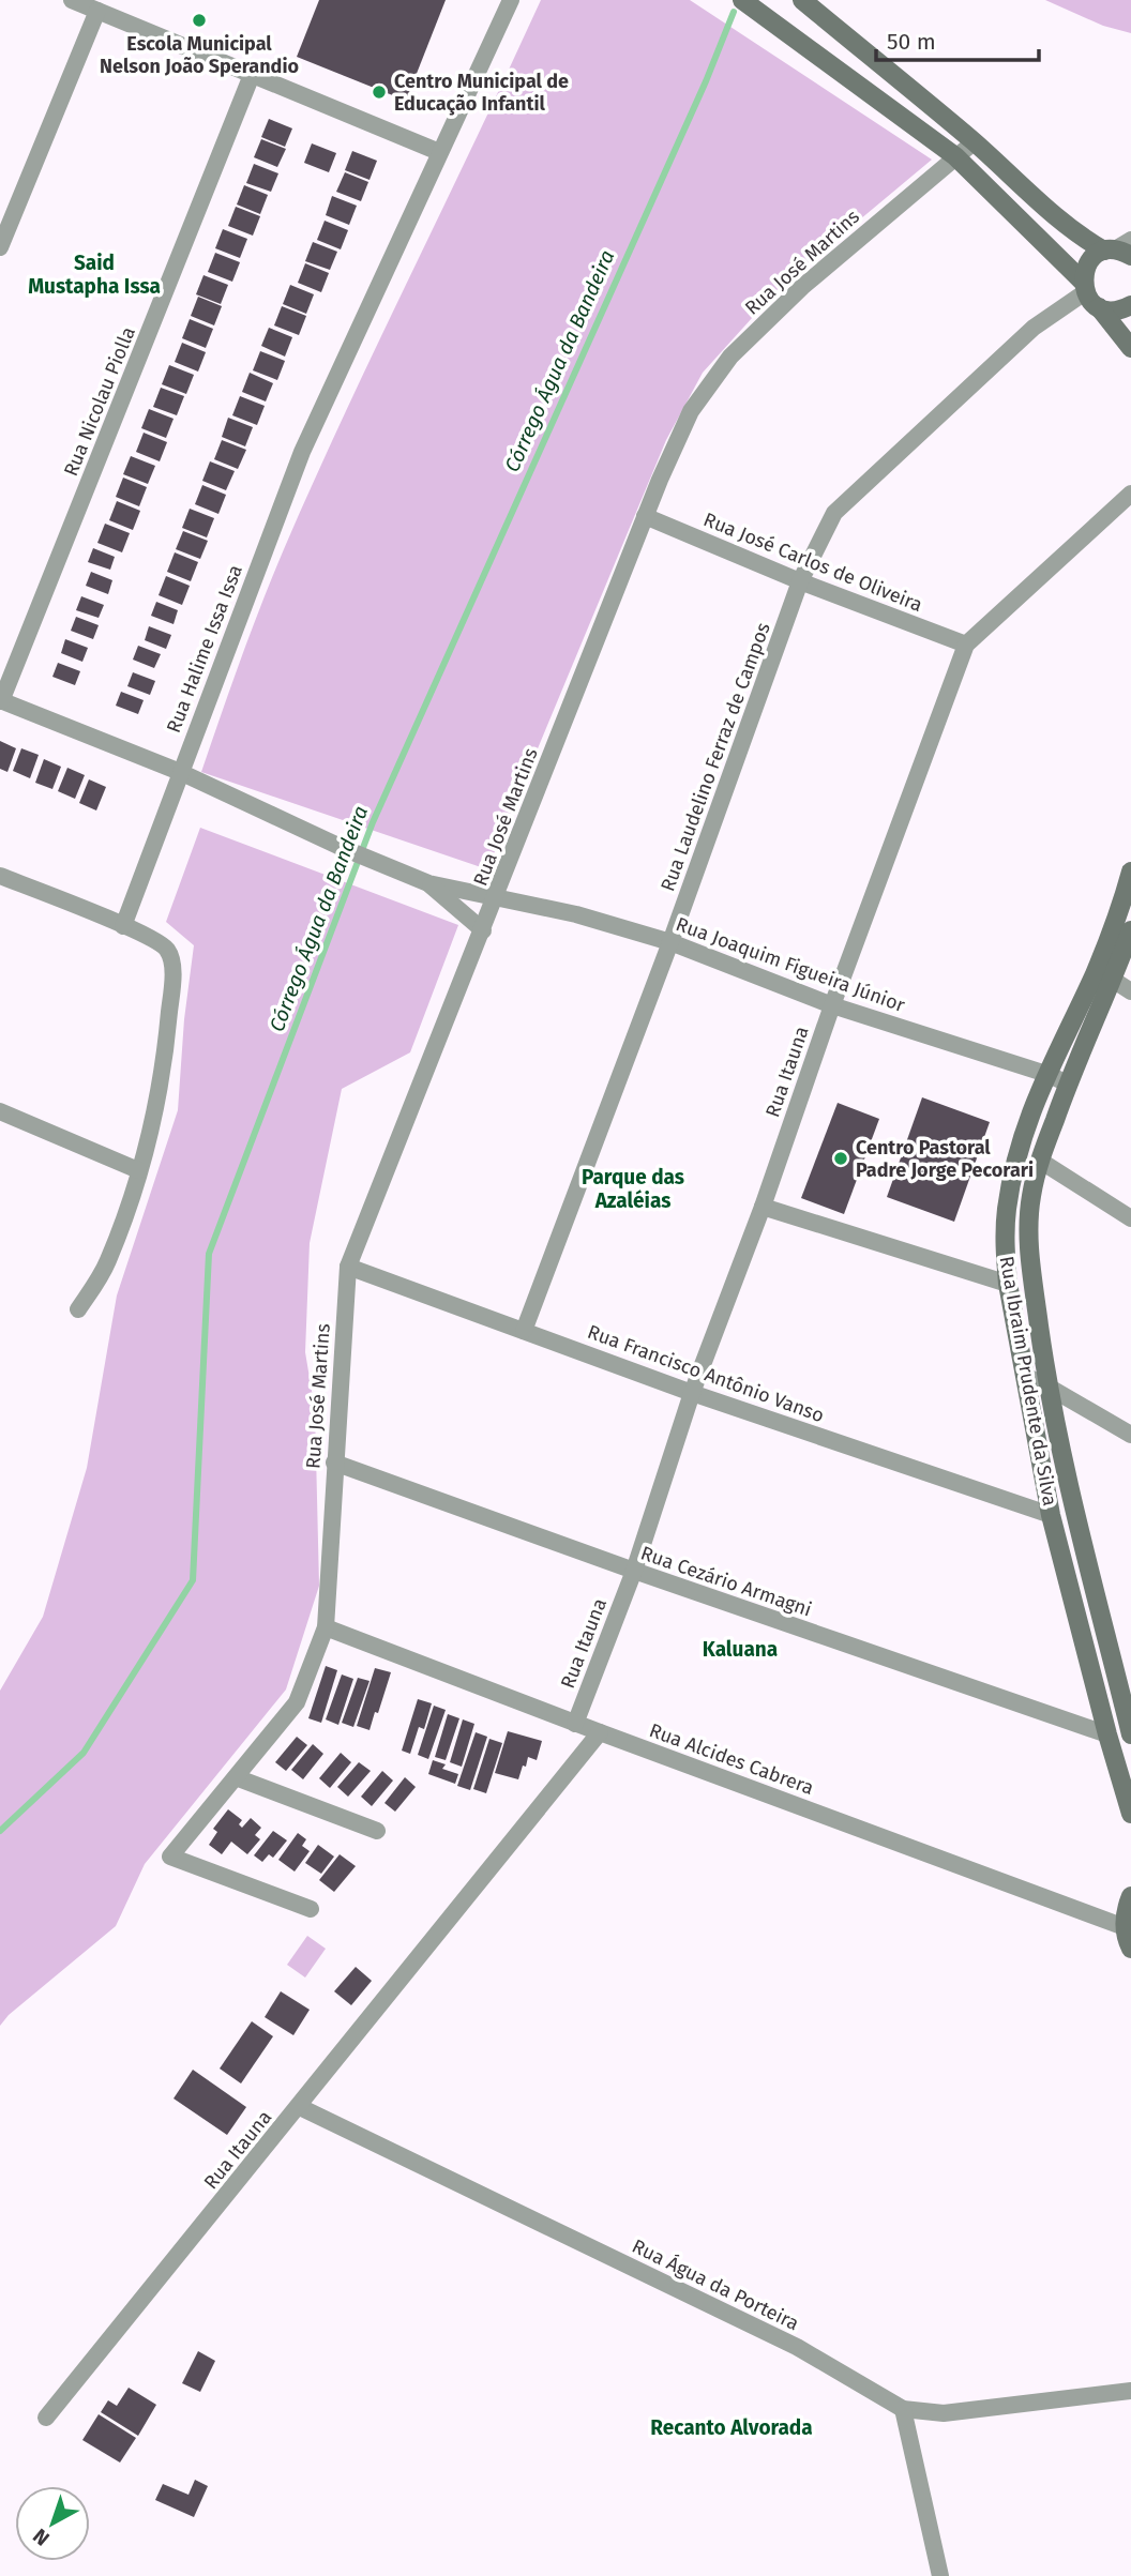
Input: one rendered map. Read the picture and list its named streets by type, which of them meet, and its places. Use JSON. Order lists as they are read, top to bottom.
{
  "streets": {
    "street": [
      "Rua José Martins",
      "Rua Nicolau Piolla",
      "Rua José Carlos de Oliveira",
      "Rua Halime Issa Issa",
      "Rua Laudelino Ferraz de Campos",
      "Rua Joaquim Figueira Júnior",
      "Rua Itauna",
      "Rua Francisco Antônio Vanso",
      "Rua Ibraim Prudente da Silva",
      "Rua Cezário Armagni",
      "Rua Alcides Cabrera",
      "Rua Água da Porteira"
    ]
  },
  "crossings": [
    ["Rua José Martins", "Rua José Carlos de Oliveira"],
    ["Rua José Martins", "Rua Joaquim Figueira Júnior"],
    ["Rua José Martins", "Rua Francisco Antônio Vanso"],
    ["Rua José Martins", "Rua Cezário Armagni"],
    ["Rua José Martins", "Rua Alcides Cabrera"],
    ["Rua José Carlos de Oliveira", "Rua Laudelino Ferraz de Campos"],
    ["Rua José Carlos de Oliveira", "Rua Itauna"],
    ["Rua Laudelino Ferraz de Campos", "Rua Joaquim Figueira Júnior"],
    ["Rua Laudelino Ferraz de Campos", "Rua Francisco Antônio Vanso"],
    ["Rua Joaquim Figueira Júnior", "Rua Itauna"],
    ["Rua Joaquim Figueira Júnior", "Rua Ibraim Prudente da Silva"],
    ["Rua Itauna", "Rua Francisco Antônio Vanso"],
    ["Rua Itauna", "Rua Cezário Armagni"],
    ["Rua Itauna", "Rua Alcides Cabrera"],
    ["Rua Itauna", "Rua Água da Porteira"],
    ["Rua Francisco Antônio Vanso", "Rua Ibraim Prudente da Silva"],
    ["Rua Ibraim Prudente da Silva", "Rua Cezário Armagni"]
  ],
  "districts": [
    "Said Mustapha Issa",
    "Parque das Azaléias",
    "Kaluana",
    "Recanto Alvorada"
  ],
  "water": ["Córrego Água da Bandeira"],
  "places": ["Escola Municipal Nelson João Sperandio", "Centro Municipal de Educação Infantil", "Centro Pastoral Padre Jorge Pecorari"],
  "scale_bar": "50 m",
  "north": "bottom left"
}
